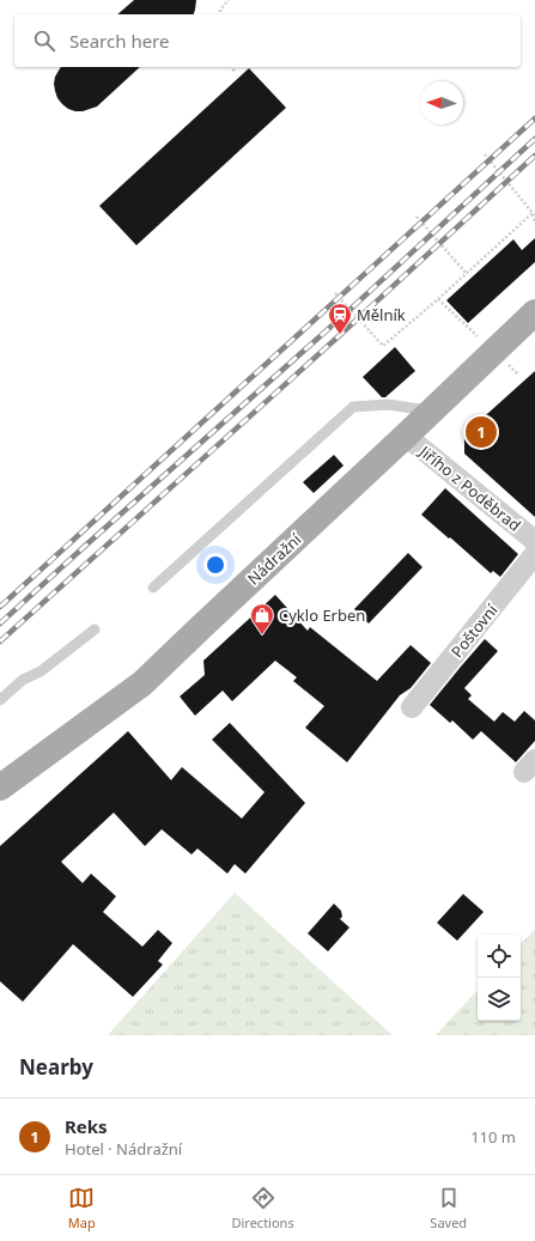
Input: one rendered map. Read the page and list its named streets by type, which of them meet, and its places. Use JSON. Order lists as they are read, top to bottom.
{
  "streets": {
    "main road": ["Nádražní"],
    "street": ["Jiřího z Poděbrad", "Poštovní"]
  },
  "crossings": [
    ["Jiřího z Poděbrad", "Nádražní"]
  ],
  "places": {
    "station": ["Mělník"],
    "shop": ["Cyklo Erben"]
  },
  "north": "left",
  "page": {
    "search": "Search here",
    "pins": "1",
    "heading": "Nearby",
    "list": [
      {
        "mark": "1",
        "name": "Reks",
        "note": "Hotel · Nádražní",
        "value": "110 m"
      }
    ],
    "nav": ["Map", "Directions", "Saved"]
  }
}
